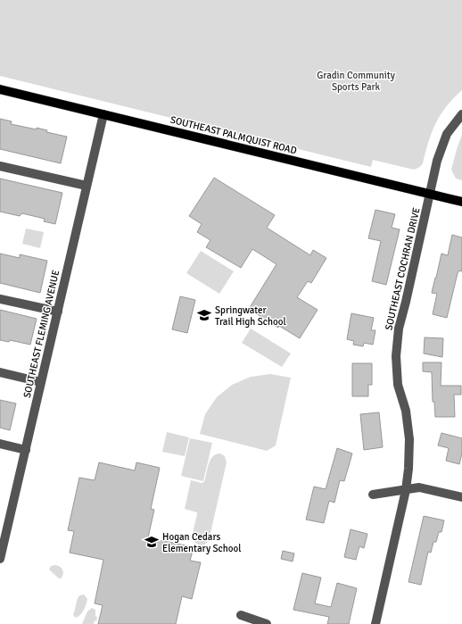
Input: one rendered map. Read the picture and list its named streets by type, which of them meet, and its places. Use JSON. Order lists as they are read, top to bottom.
{
  "streets": {
    "main road": ["SOUTHEAST PALMQUIST ROAD"],
    "street": ["SOUTHEAST COCHRAN DRIVE", "SOUTHEAST FLEMING AVENUE"]
  },
  "crossings": [
    ["SOUTHEAST PALMQUIST ROAD", "SOUTHEAST COCHRAN DRIVE"],
    ["SOUTHEAST PALMQUIST ROAD", "SOUTHEAST FLEMING AVENUE"]
  ],
  "parks": ["Gradin Community Sports Park"],
  "places": {
    "school or university": ["Springwater Trail High School", "Hogan Cedars Elementary School"]
  }
}
